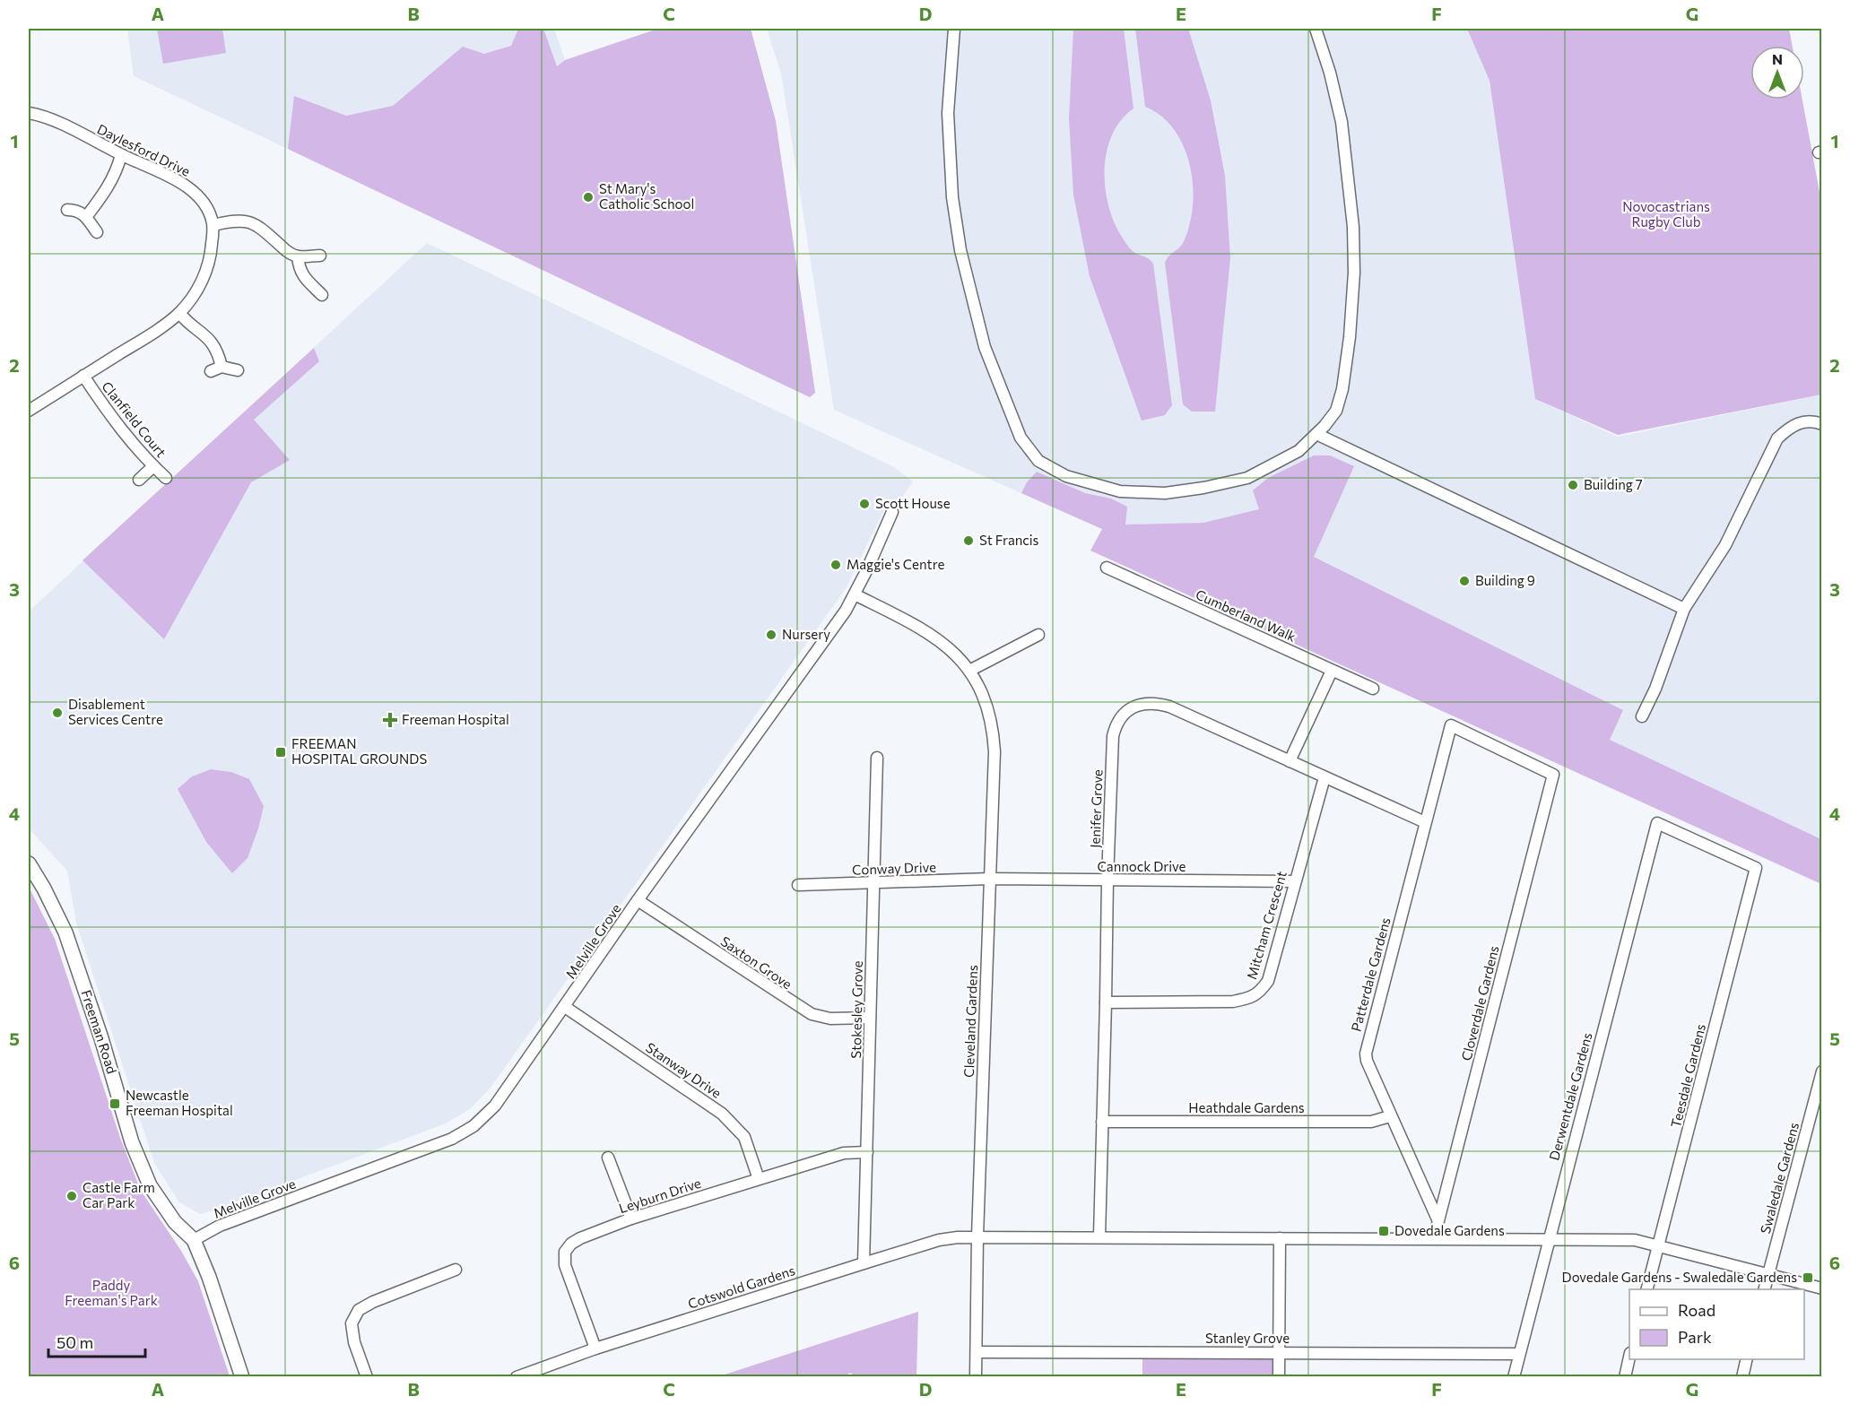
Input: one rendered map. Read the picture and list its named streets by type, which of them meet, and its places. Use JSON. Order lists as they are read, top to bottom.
{
  "streets": {
    "street": [
      "Daylesford Drive",
      "Clanfield Court",
      "Cumberland Walk",
      "Jenifer Grove",
      "Cannock Drive",
      "Conway Drive",
      "Mitcham Crescent",
      "Melville Grove",
      "Saxton Grove",
      "Patterdale Gardens",
      "Cloverdale Gardens",
      "Stokesley Grove",
      "Cleveland Gardens",
      "Freeman Road",
      "Stanway Drive",
      "Teesdale Gardens",
      "Derwentdale Gardens",
      "Heathdale Gardens",
      "Swaledale Gardens",
      "Leyburn Drive",
      "Cotswold Gardens",
      "Stanley Grove"
    ]
  },
  "crossings": [
    ["Daylesford Drive", "Clanfield Court"],
    ["Jenifer Grove", "Cannock Drive"],
    ["Jenifer Grove", "Mitcham Crescent"],
    ["Jenifer Grove", "Patterdale Gardens"],
    ["Jenifer Grove", "Heathdale Gardens"],
    ["Cannock Drive", "Conway Drive"],
    ["Cannock Drive", "Mitcham Crescent"],
    ["Cannock Drive", "Cleveland Gardens"],
    ["Conway Drive", "Stokesley Grove"],
    ["Conway Drive", "Cleveland Gardens"],
    ["Melville Grove", "Saxton Grove"],
    ["Melville Grove", "Cleveland Gardens"],
    ["Melville Grove", "Freeman Road"],
    ["Melville Grove", "Stanway Drive"],
    ["Saxton Grove", "Stokesley Grove"],
    ["Patterdale Gardens", "Cloverdale Gardens"],
    ["Patterdale Gardens", "Heathdale Gardens"],
    ["Stokesley Grove", "Leyburn Drive"],
    ["Stokesley Grove", "Cotswold Gardens"],
    ["Cleveland Gardens", "Cotswold Gardens"],
    ["Cleveland Gardens", "Stanley Grove"],
    ["Stanway Drive", "Leyburn Drive"],
    ["Teesdale Gardens", "Derwentdale Gardens"],
    ["Derwentdale Gardens", "Stanley Grove"],
    ["Leyburn Drive", "Cotswold Gardens"]
  ],
  "parks": ["Novocastrians Rugby Club", "Paddy Freeman's Park"],
  "places": {
    "other": [
      "St Mary's Catholic School",
      "Building 7",
      "Scott House",
      "St Francis",
      "Maggie's Centre",
      "Building 9",
      "Nursery",
      "Disablement Services Centre",
      "Castle Farm Car Park"
    ],
    "health": ["Freeman Hospital"],
    "transit": [
      "FREEMAN HOSPITAL GROUNDS",
      "Newcastle Freeman Hospital",
      "Dovedale Gardens",
      "Dovedale Gardens - Swaledale Gardens"
    ]
  },
  "legend": ["Road", "Park"],
  "scale_bar": "50 m",
  "north": "top",
  "grid": {
    "columns": [
      "A",
      "B",
      "C",
      "D",
      "E",
      "F",
      "G"
    ],
    "rows": [
      "1",
      "2",
      "3",
      "4",
      "5",
      "6"
    ]
  }
}
